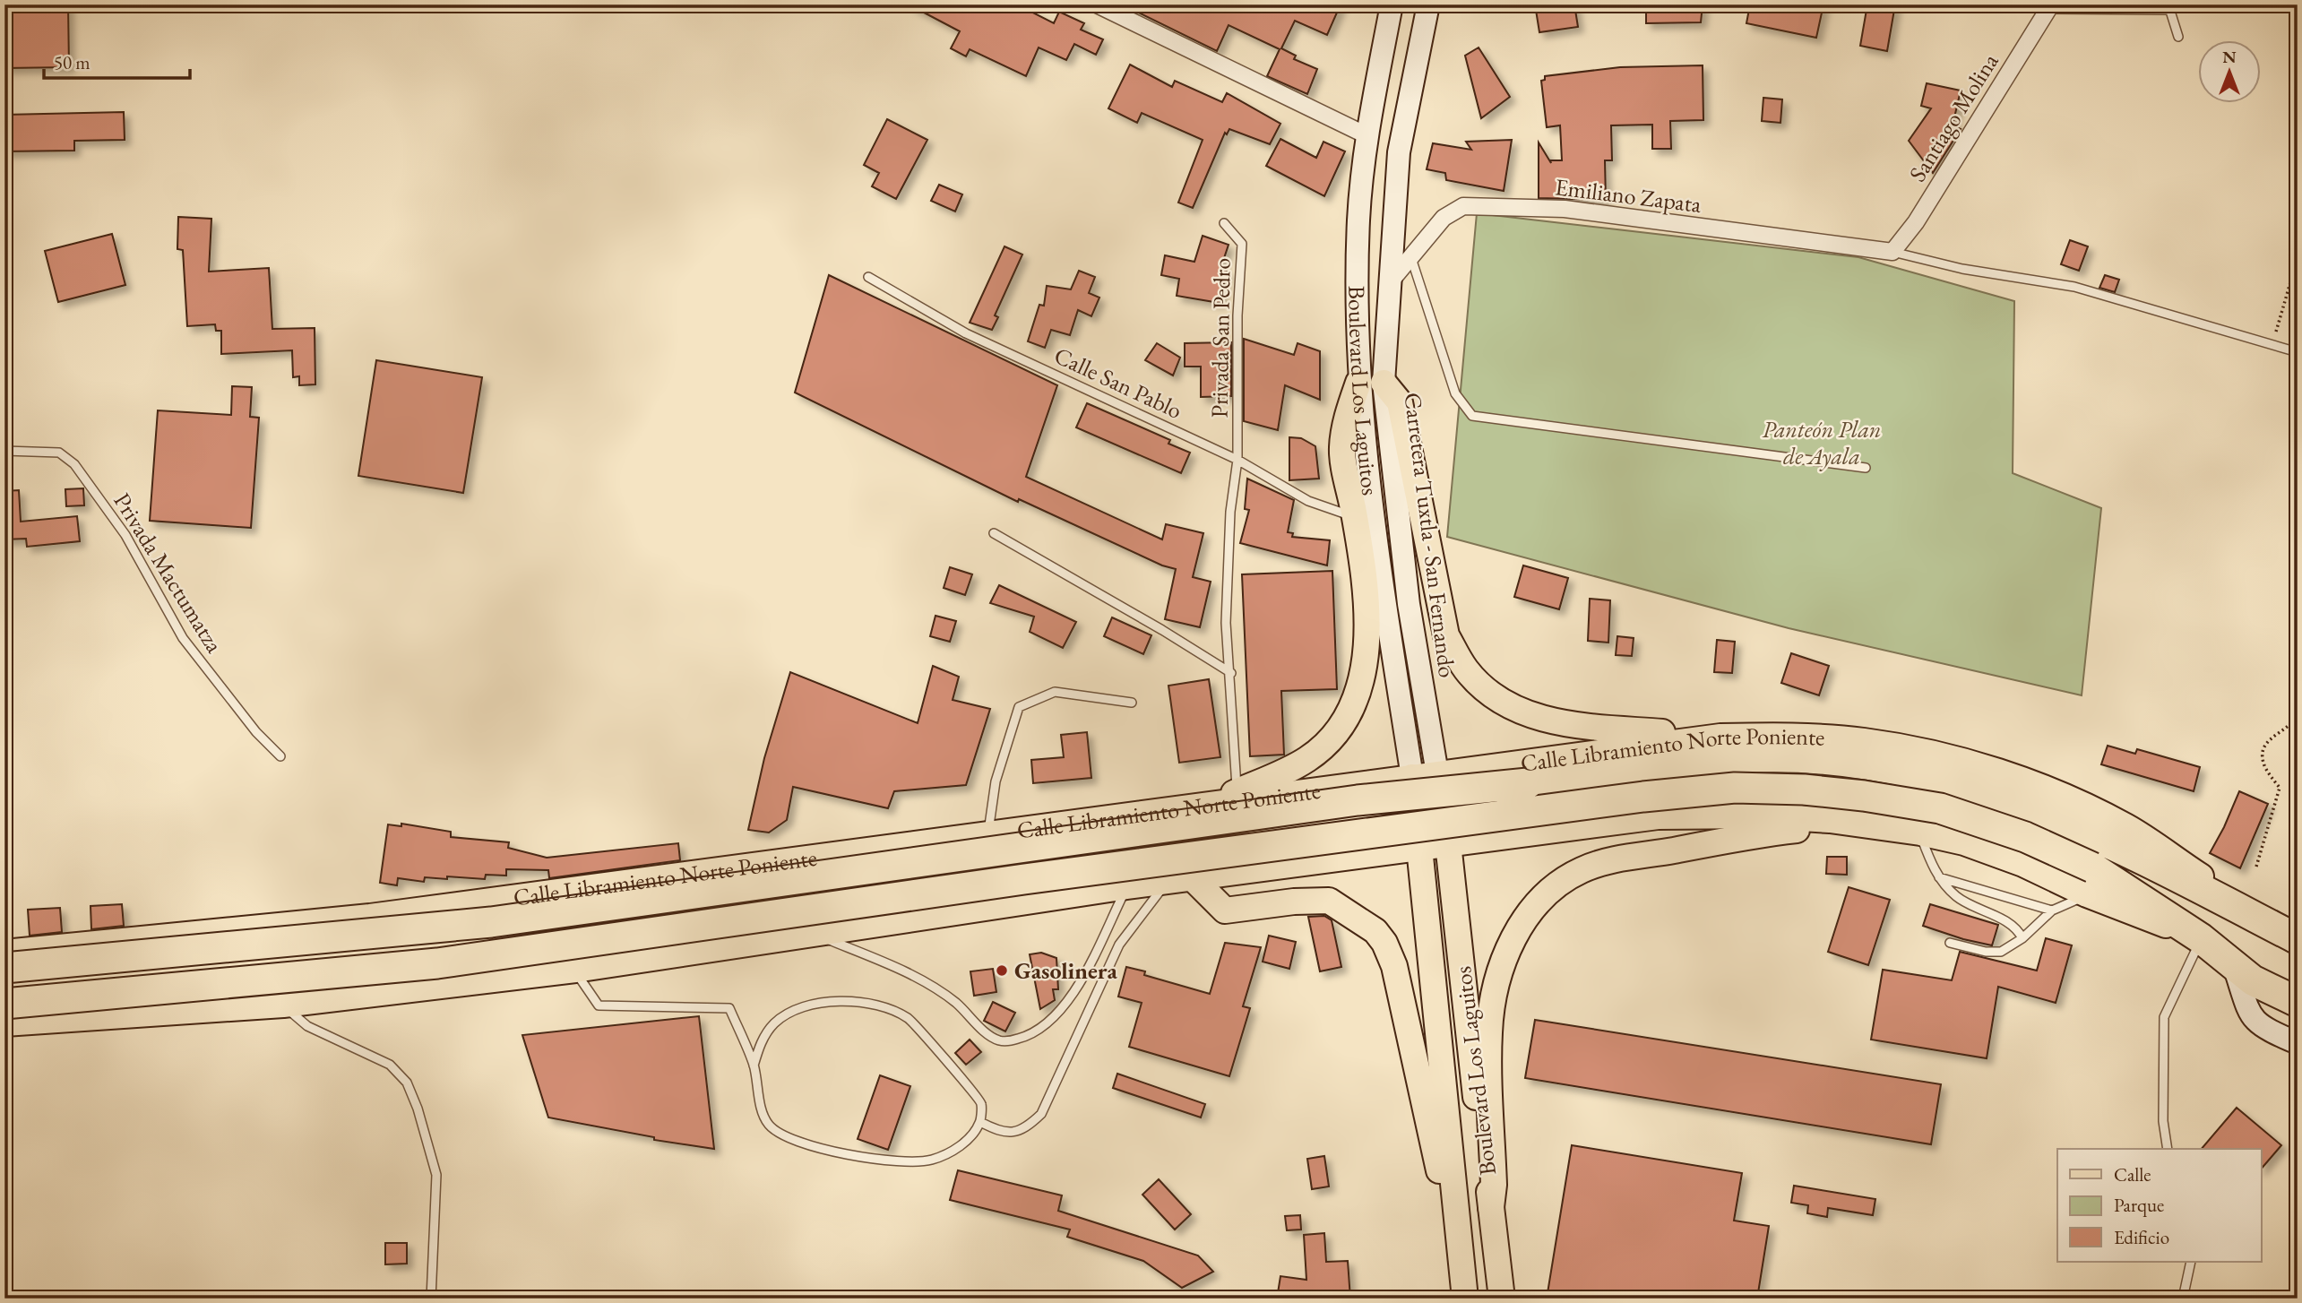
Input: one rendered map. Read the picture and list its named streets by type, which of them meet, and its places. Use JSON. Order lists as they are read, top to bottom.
{
  "streets": {
    "highway": ["Calle Libramiento Norte Poniente"],
    "main road": ["Boulevard Los Laguitos", "Carretera Tuxtla - San Fernando"],
    "street": ["Santiago Molina", "Emiliano Zapata"],
    "lane": ["Privada San Pedro", "Calle San Pablo", "Privada Mactumatza"]
  },
  "crossings": [
    ["Santiago Molina", "Emiliano Zapata"],
    ["Emiliano Zapata", "Carretera Tuxtla - San Fernando"],
    ["Privada San Pedro", "Calle San Pablo"],
    ["Boulevard Los Laguitos", "Carretera Tuxtla - San Fernando"],
    ["Boulevard Los Laguitos", "Calle Libramiento Norte Poniente"],
    ["Carretera Tuxtla - San Fernando", "Calle Libramiento Norte Poniente"]
  ],
  "parks": ["Panteón Plan de Ayala"],
  "places": ["Gasolinera"],
  "legend": ["Calle", "Parque", "Edificio"],
  "scale_bar": "50 m",
  "north": "top"
}
